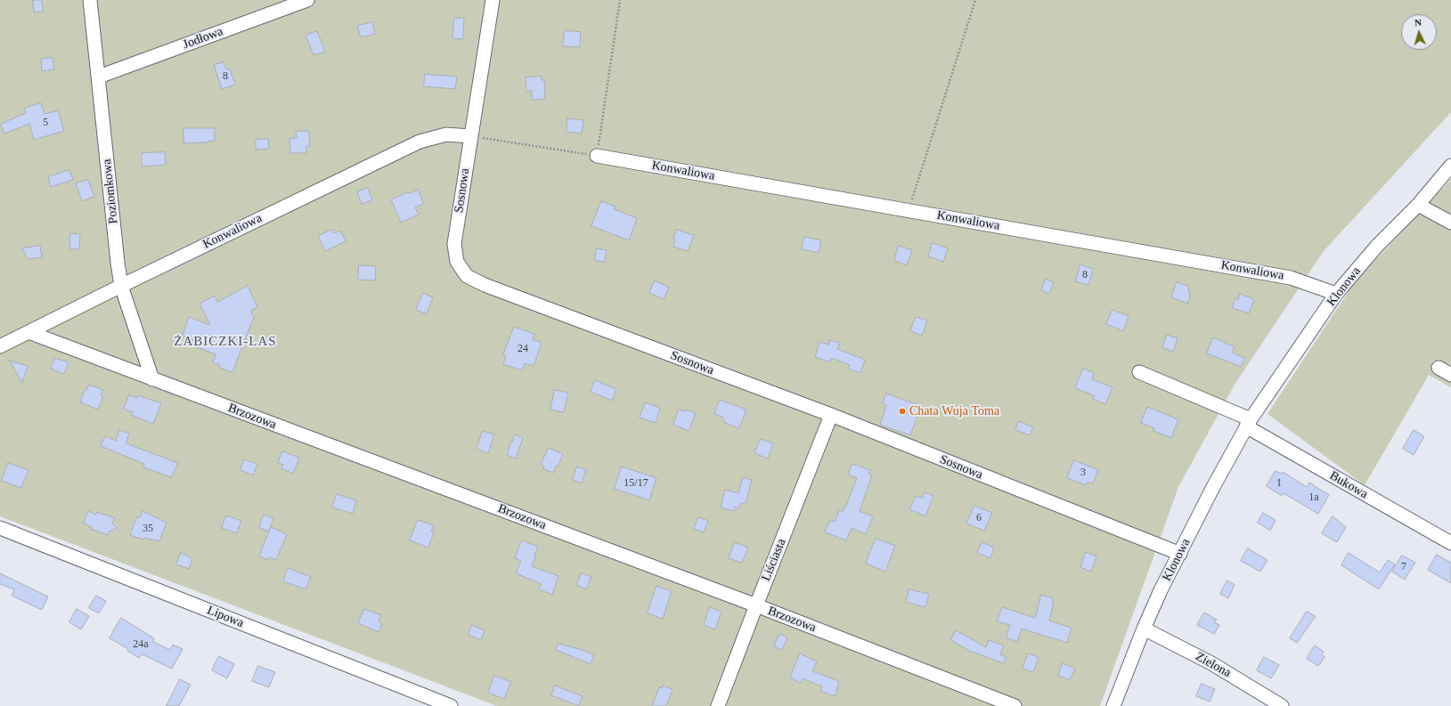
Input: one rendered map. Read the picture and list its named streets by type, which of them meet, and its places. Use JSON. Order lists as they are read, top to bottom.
{
  "streets": {
    "street": [
      "Jodłowa",
      "Konwaliowa",
      "Sosnowa",
      "Poziomkowa",
      "Klonowa",
      "Brzozowa",
      "Bukowa",
      "Liściasta",
      "Lipowa",
      "Zielona"
    ]
  },
  "crossings": [
    ["Jodłowa", "Poziomkowa"],
    ["Konwaliowa", "Sosnowa"],
    ["Konwaliowa", "Poziomkowa"],
    ["Konwaliowa", "Klonowa"],
    ["Konwaliowa", "Brzozowa"],
    ["Sosnowa", "Klonowa"],
    ["Sosnowa", "Liściasta"],
    ["Poziomkowa", "Brzozowa"],
    ["Klonowa", "Bukowa"],
    ["Klonowa", "Zielona"],
    ["Brzozowa", "Liściasta"]
  ],
  "districts": ["ŻABICZKI-LAS"],
  "places": ["Chata Wuja Toma"],
  "house_numbers": [
    "8",
    "5",
    "8",
    "24",
    "3",
    "15/17",
    "1",
    "1a",
    "6",
    "35",
    "7",
    "24a"
  ],
  "north": "top"
}
